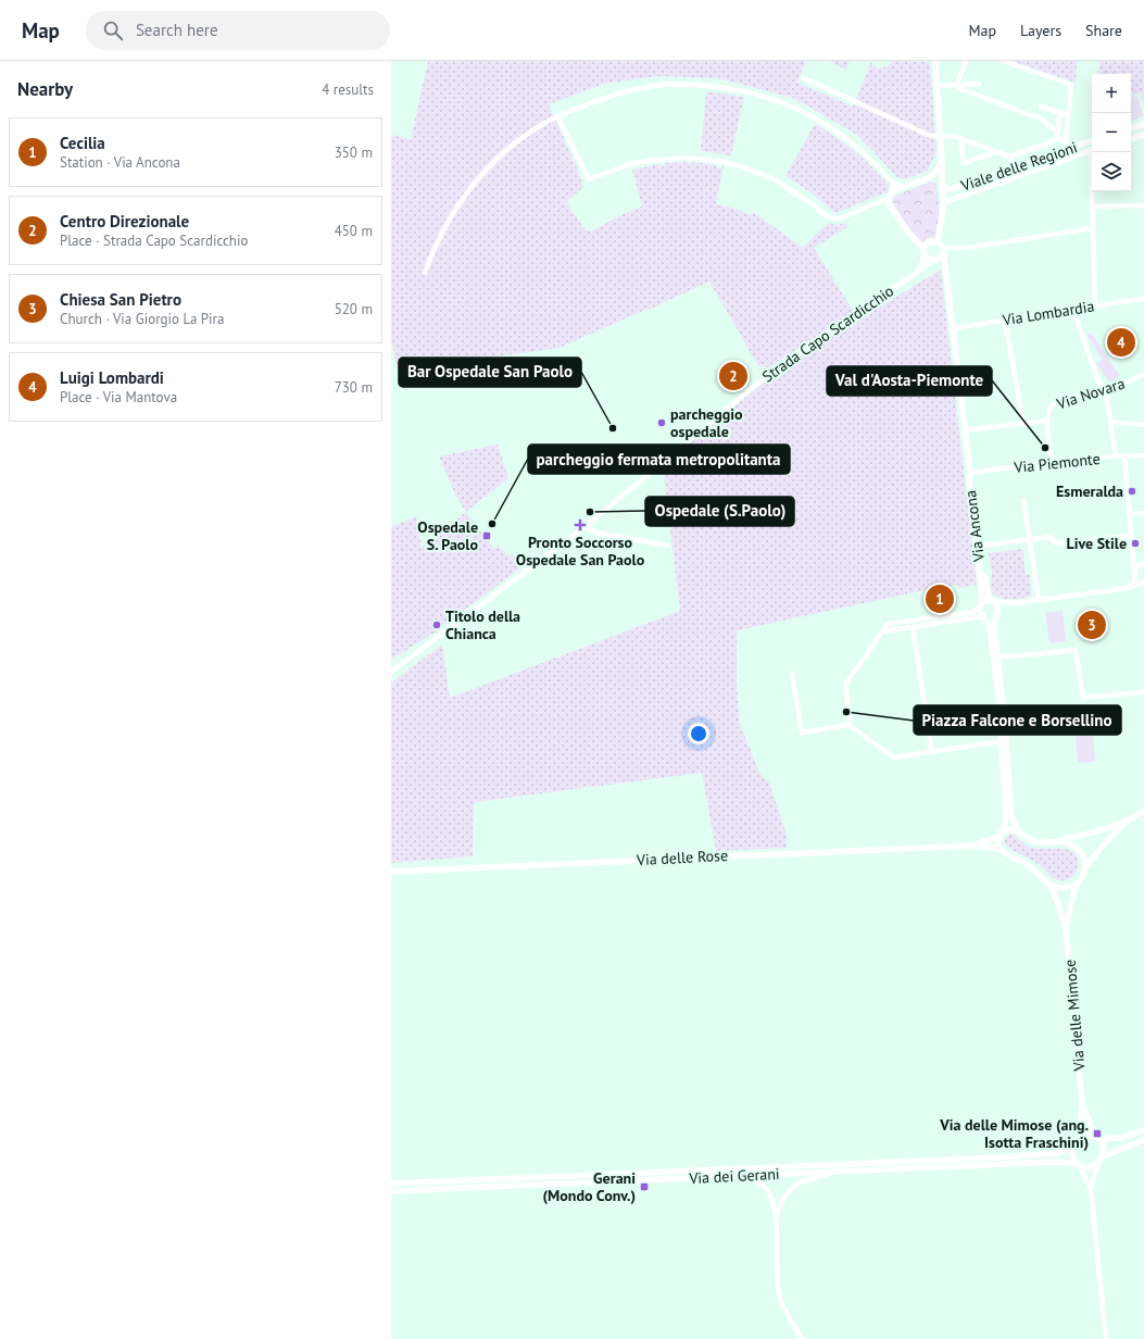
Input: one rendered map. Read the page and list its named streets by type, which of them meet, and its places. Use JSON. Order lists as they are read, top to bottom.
{
  "streets": {
    "street": [
      "Viale delle Regioni",
      "Via Lombardia",
      "Strada Capo Scardicchio",
      "Via Novara",
      "Via Piemonte",
      "Via Ancona",
      "Via delle Rose",
      "Via delle Mimose",
      "Via dei Gerani"
    ]
  },
  "crossings": [
    ["Via Novara", "Via Piemonte"],
    ["Via Piemonte", "Via Ancona"],
    ["Via delle Mimose", "Via dei Gerani"]
  ],
  "places": {
    "other": [
      "parcheggio ospedale",
      "Bar Ospedale San Paolo",
      "Val d'Aosta-Piemonte",
      "Esmeralda",
      "Ospedale (S.Paolo)",
      "parcheggio fermata metropolitanta",
      "Live Stile",
      "Titolo della Chianca",
      "Piazza Falcone e Borsellino"
    ],
    "health": ["Pronto Soccorso Ospedale San Paolo"],
    "transit": ["Ospedale S. Paolo", "Via delle Mimose (ang. Isotta Fraschini)", "Gerani (Mondo Conv.)"]
  },
  "page": {
    "header": "Map",
    "search": "Search here",
    "nav": ["Map", "Layers", "Share"],
    "heading": ["Nearby", "4 results"],
    "map_buttons": ["+", "−"],
    "list": [
      {
        "mark": "1",
        "name": "Cecilia",
        "note": "Station · Via Ancona",
        "value": "350 m"
      },
      {
        "mark": "2",
        "name": "Centro Direzionale",
        "note": "Place · Strada Capo Scardicchio",
        "value": "450 m"
      },
      {
        "mark": "3",
        "name": "Chiesa San Pietro",
        "note": "Church · Via Giorgio La Pira",
        "value": "520 m"
      },
      {
        "mark": "4",
        "name": "Luigi Lombardi",
        "note": "Place · Via Mantova",
        "value": "730 m"
      }
    ],
    "pins": [
      "4",
      "2",
      "1",
      "3"
    ]
  }
}
